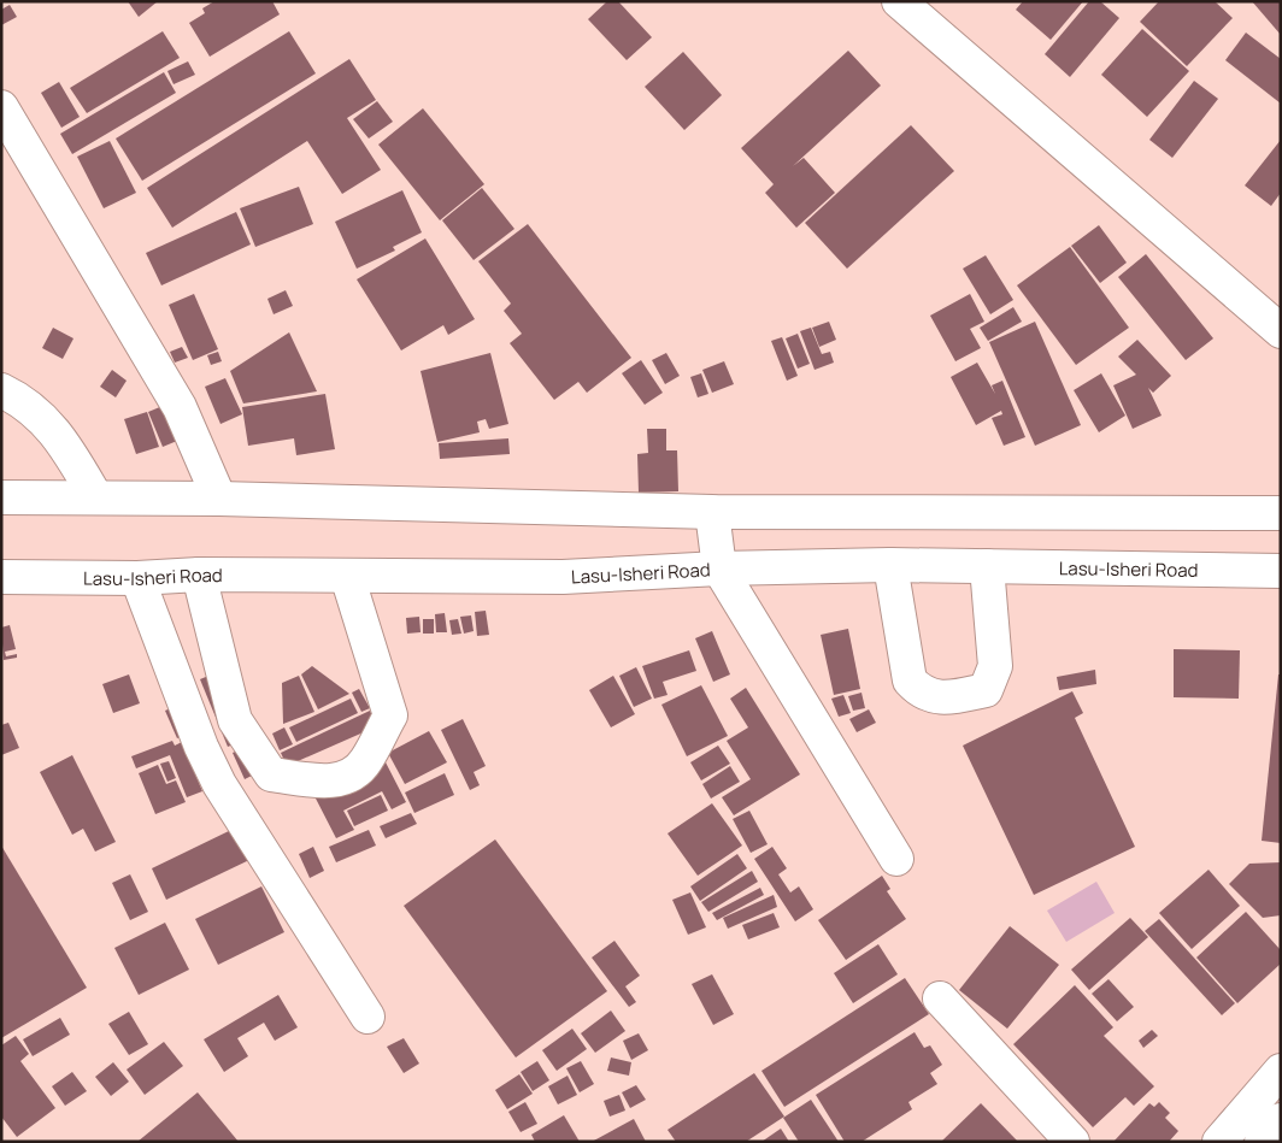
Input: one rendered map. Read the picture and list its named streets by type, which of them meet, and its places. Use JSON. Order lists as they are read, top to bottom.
{
  "streets": {
    "main road": ["Lasu-Isheri Road"]
  }
}
